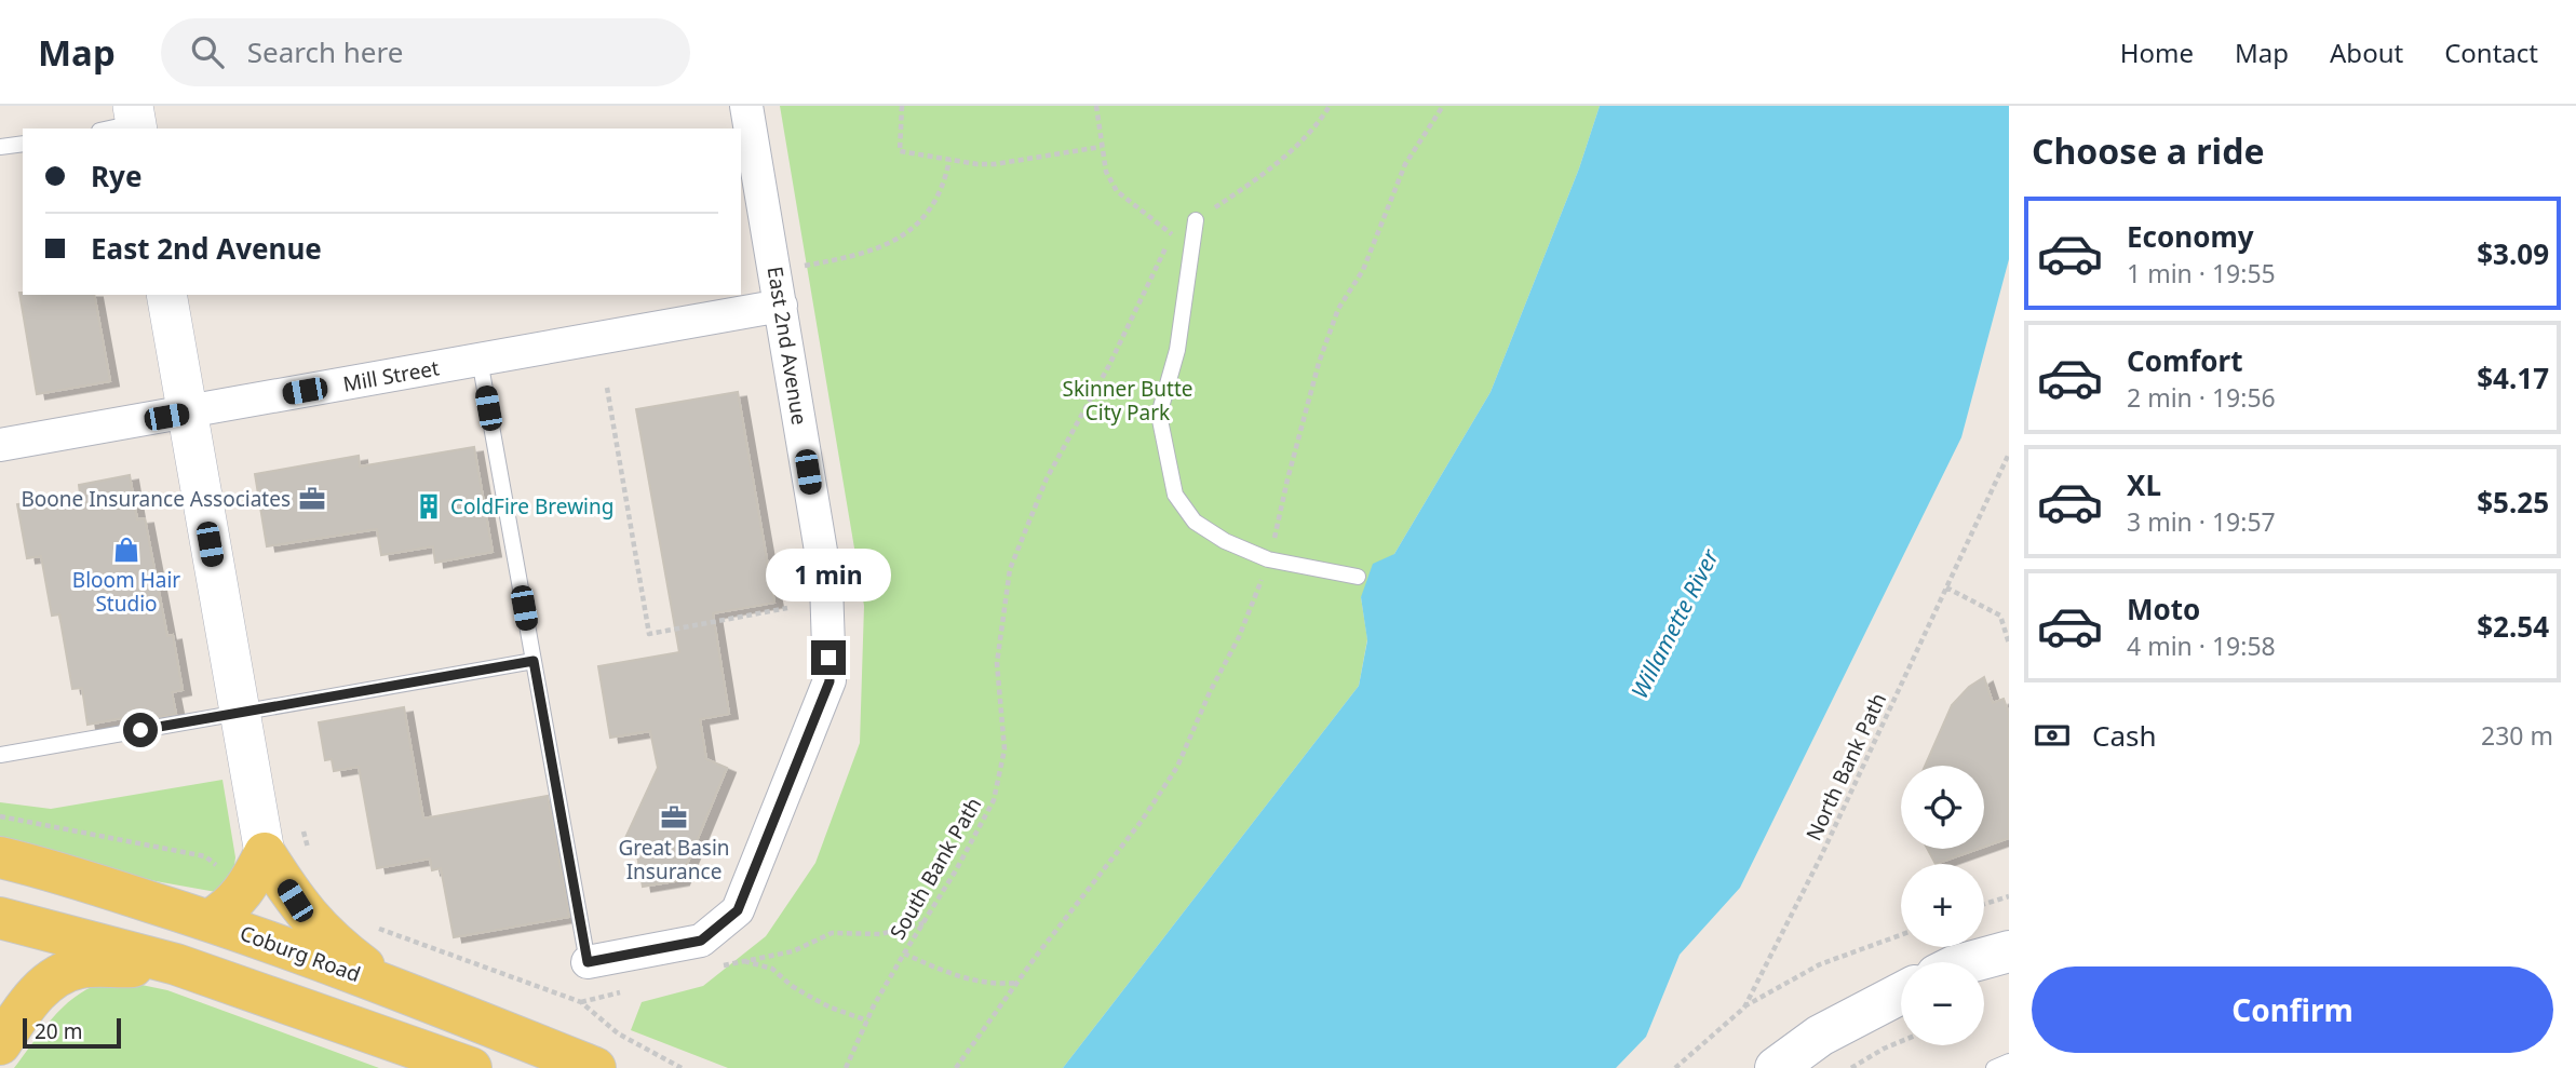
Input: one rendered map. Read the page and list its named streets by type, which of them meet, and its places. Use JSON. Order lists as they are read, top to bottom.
{
  "streets": {
    "main road": ["Coburg Road"],
    "street": ["East 2nd Avenue", "Mill Street"],
    "path": ["North Bank Path", "South Bank Path"]
  },
  "crossings": [
    ["East 2nd Avenue", "Mill Street"]
  ],
  "water": ["Willamette River"],
  "parks": ["Skinner Butte City Park"],
  "places": {
    "office": ["Boone Insurance Associates", "Great Basin Insurance"],
    "building": ["ColdFire Brewing"],
    "shop": ["Bloom Hair Studio"]
  },
  "scale_bar": "20 m",
  "page": {
    "header": "Map",
    "search": "Search here",
    "nav": [
      "Home",
      "Map",
      "About",
      "Contact"
    ],
    "heading": "Choose a ride",
    "banner": ["Rye", "East 2nd Avenue"],
    "list": [
      {
        "name": "Economy",
        "note": "1 min · 19:55",
        "value": "$3.09"
      },
      {
        "name": "Comfort",
        "note": "2 min · 19:56",
        "value": "$4.17"
      },
      {
        "name": "XL",
        "note": "3 min · 19:57",
        "value": "$5.25"
      },
      {
        "name": "Moto",
        "note": "4 min · 19:58",
        "value": "$2.54"
      }
    ],
    "bubble": "1 min",
    "pay": ["Cash", "230 m"],
    "map_buttons": ["+", "−"],
    "buttons": "Confirm",
    "scale": "20 m"
  }
}
